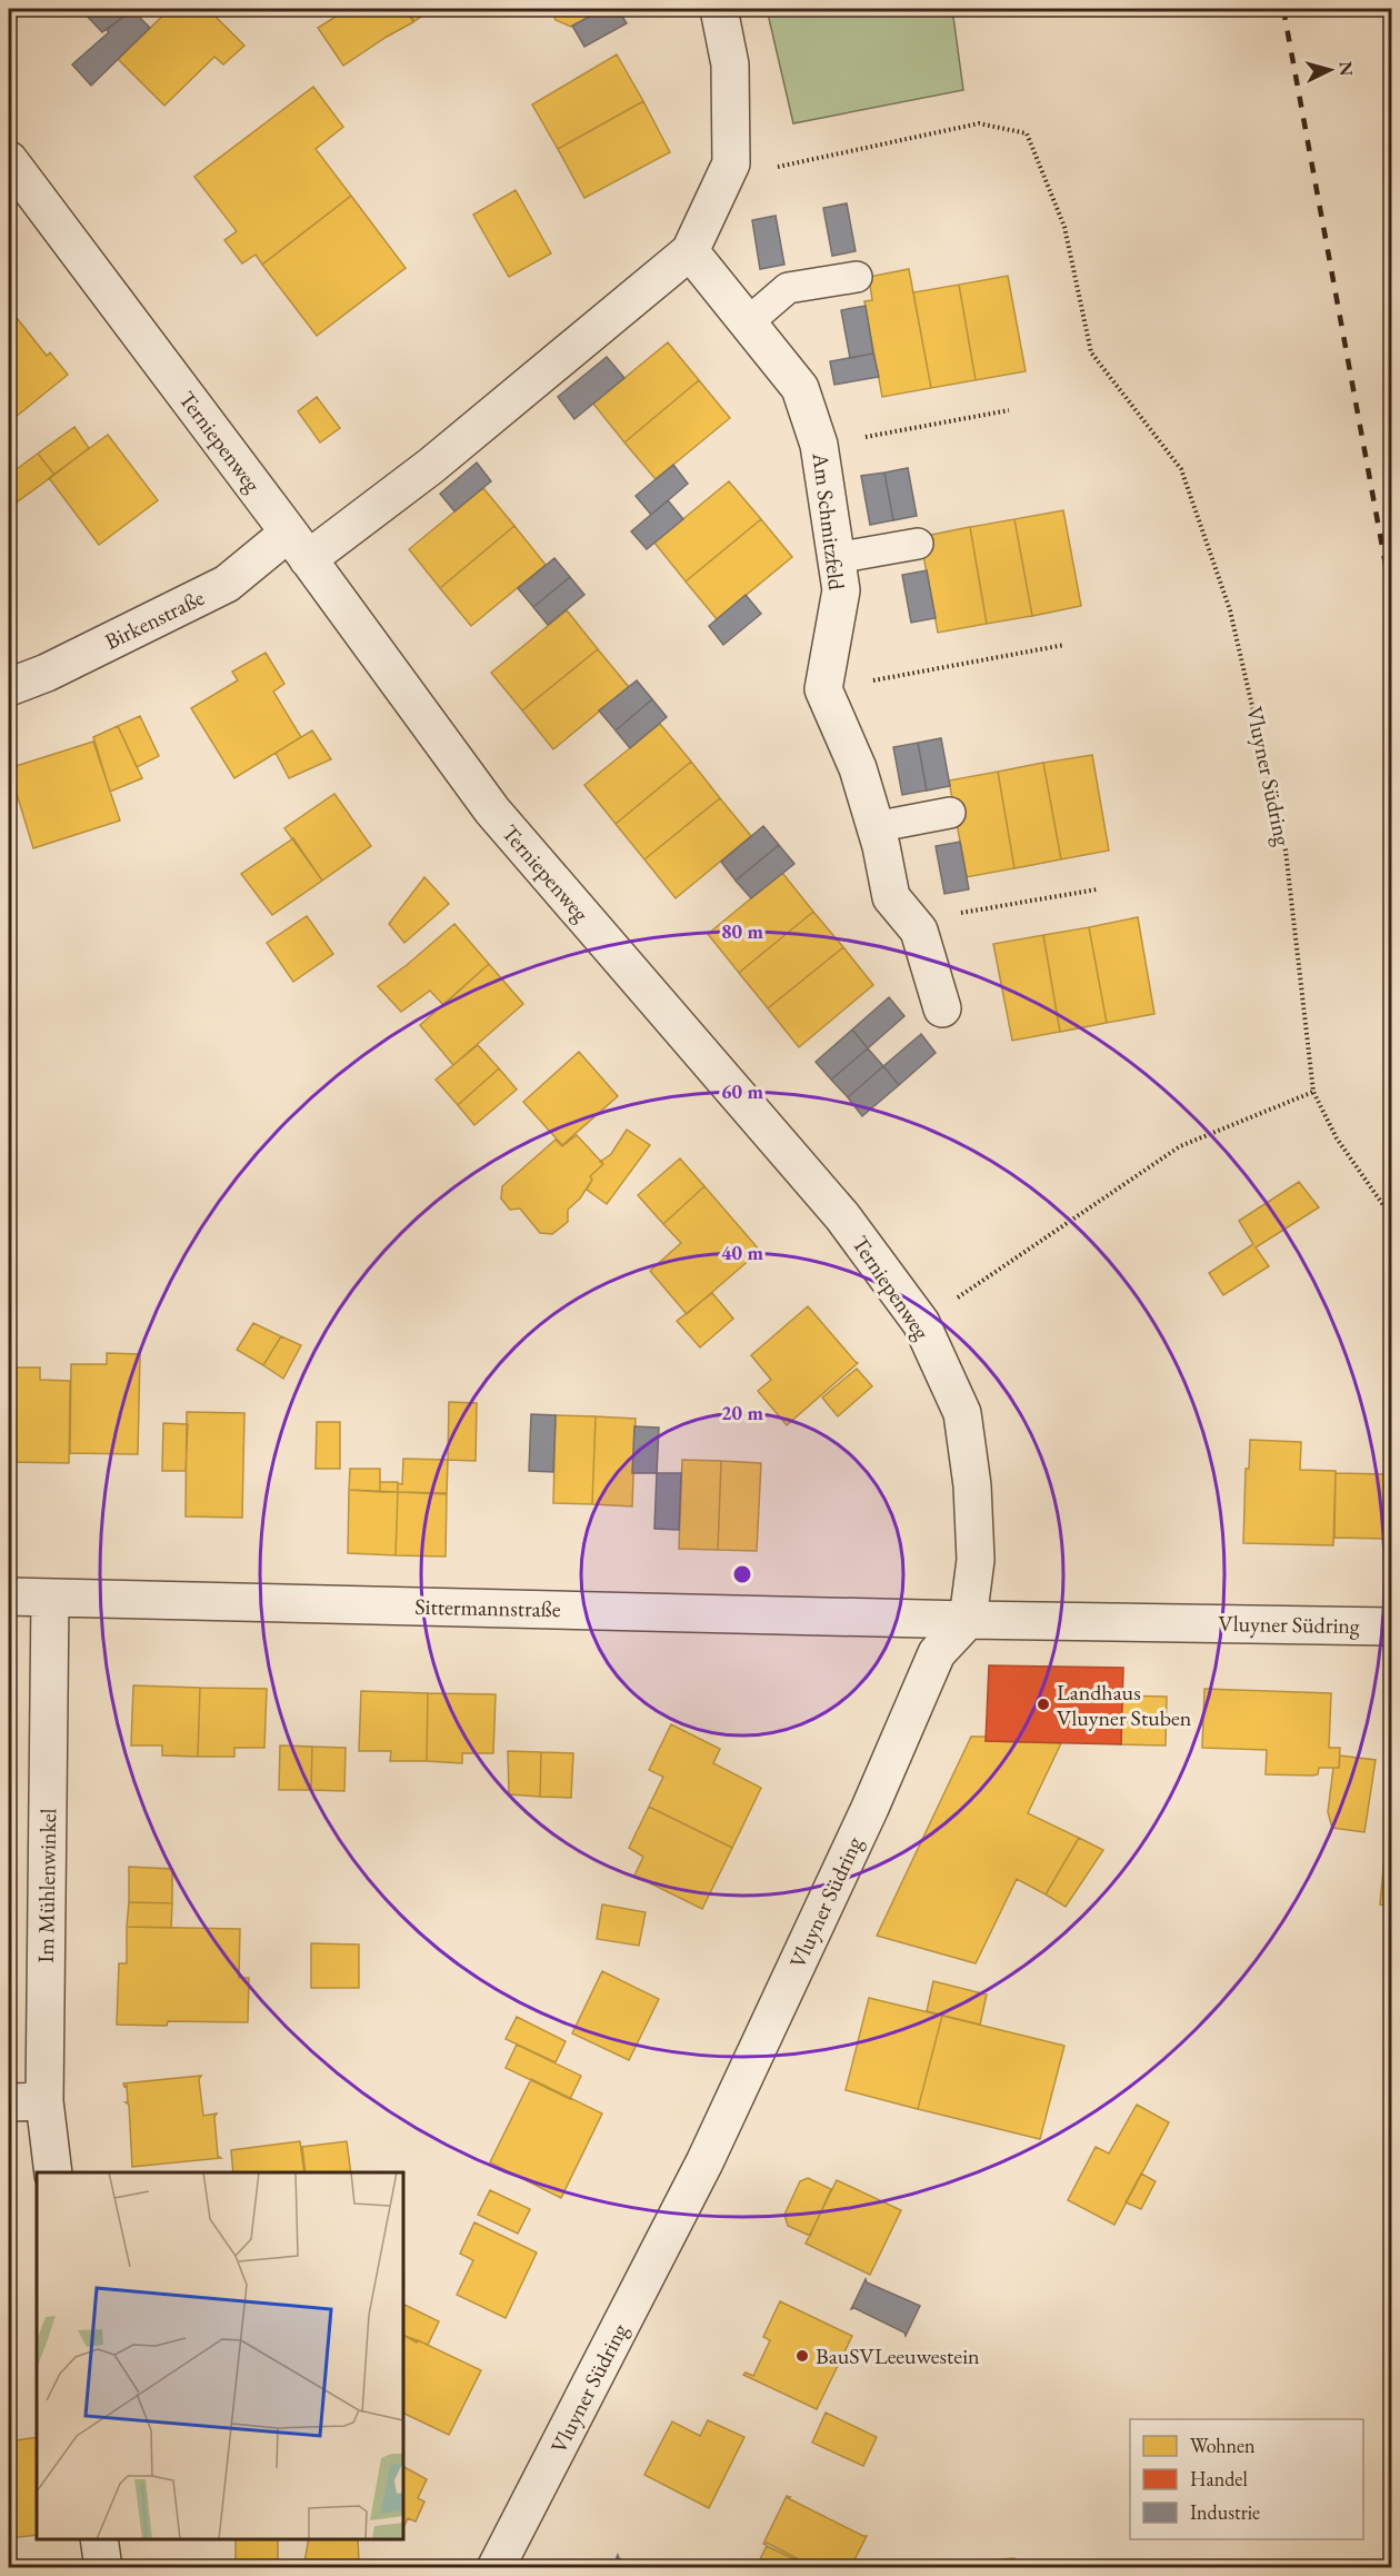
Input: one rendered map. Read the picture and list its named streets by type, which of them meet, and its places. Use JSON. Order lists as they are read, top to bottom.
{
  "streets": {
    "street": [
      "Terniepenweg",
      "Am Schmitzfeld",
      "Birkenstraße",
      "Vluyner Südring",
      "Sittermannstraße",
      "Im Mühlenwinkel"
    ]
  },
  "crossings": [
    ["Terniepenweg", "Birkenstraße"],
    ["Terniepenweg", "Vluyner Südring"],
    ["Terniepenweg", "Sittermannstraße"],
    ["Vluyner Südring", "Sittermannstraße"],
    ["Sittermannstraße", "Im Mühlenwinkel"]
  ],
  "places": ["Landhaus Vluyner Stuben", "BauSVLeeuwestein"],
  "legend": ["Wohnen", "Handel", "Industrie"],
  "north": "right",
  "rings": [
    "80 m",
    "60 m",
    "40 m",
    "20 m"
  ]
}
